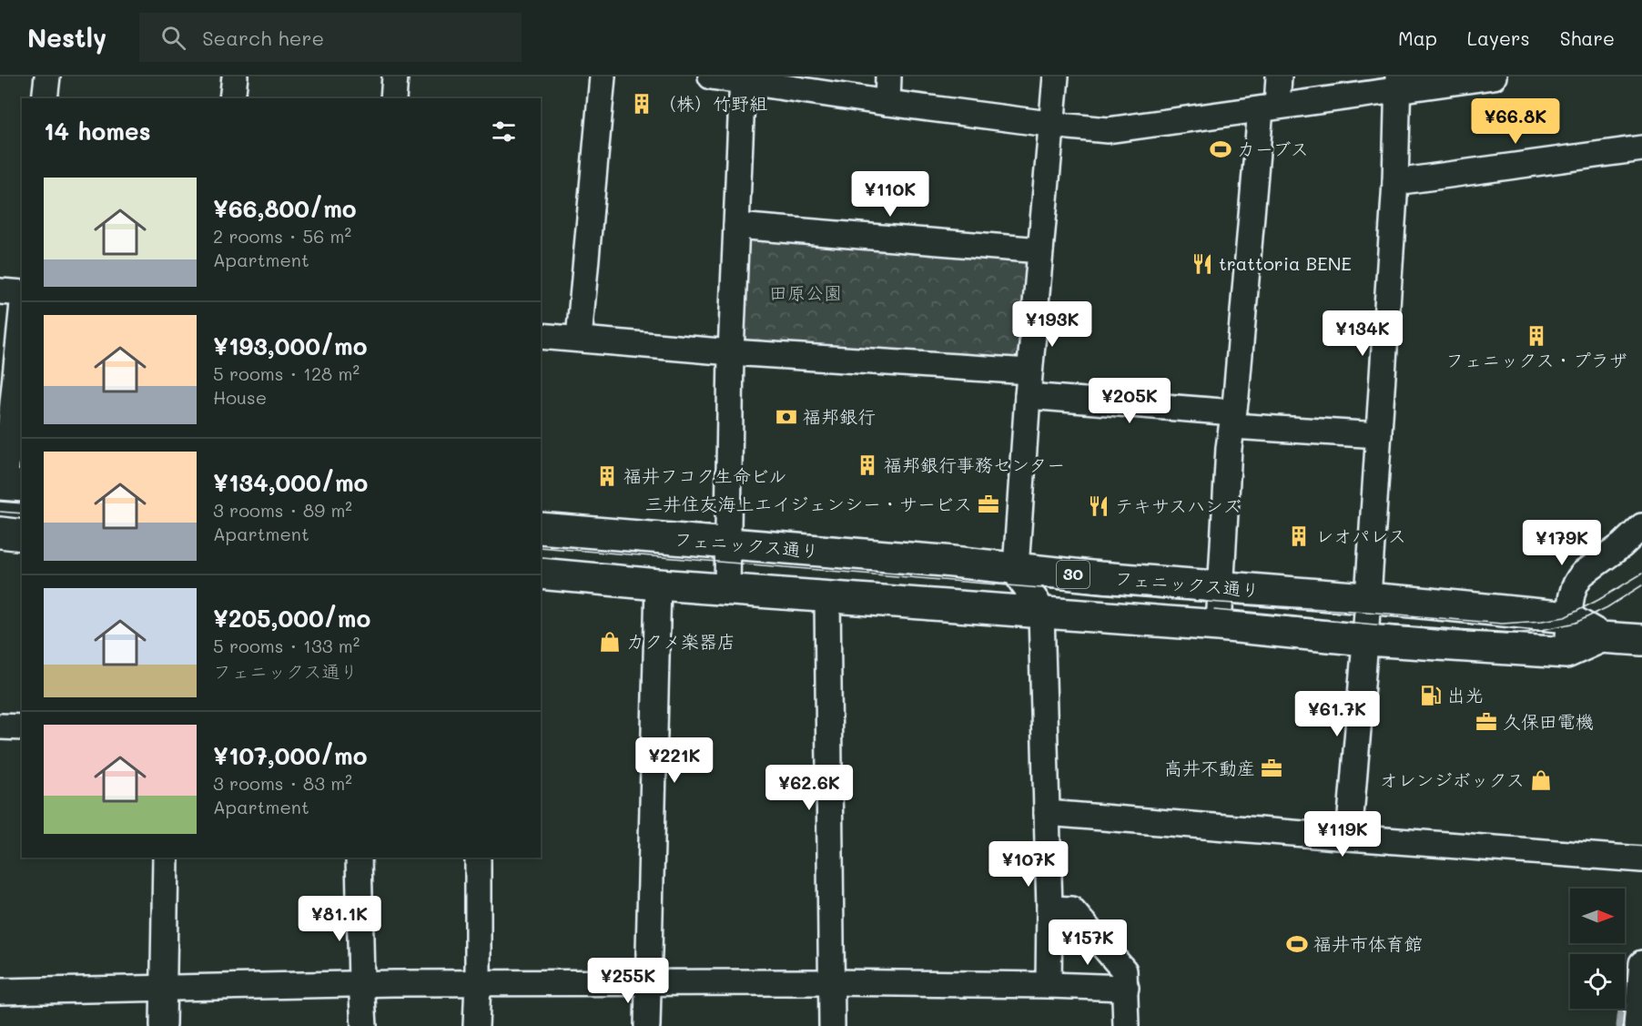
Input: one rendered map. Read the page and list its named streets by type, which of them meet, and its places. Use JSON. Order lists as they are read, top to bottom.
{
  "streets": {
    "main road": ["フェニックス通り", "30"]
  },
  "parks": ["田原公園"],
  "places": {
    "building": [
      "（株）竹野組",
      "フェニックス・プラザ",
      "福邦銀行事務センター",
      "福井フコク生命ビル",
      "レオパレス"
    ],
    "sports": ["カーブス", "福井市体育館"],
    "restaurant": ["trattoria BENE", "テキサスハンズ"],
    "bank": ["福邦銀行"],
    "office": ["三井住友海上エイジェンシー・サービス", "久保田電機", "高井不動産"],
    "shop": ["カクメ楽器店", "オレンジボックス"],
    "fuel station": ["出光"]
  },
  "north": "right",
  "page": {
    "header": "Nestly",
    "search": "Search here",
    "nav": ["Map", "Layers", "Share"],
    "price": [
      "¥66.8K",
      "¥110K",
      "¥193K",
      "¥134K",
      "¥205K",
      "¥179K",
      "¥61.7K",
      "¥221K",
      "¥62.6K",
      "¥119K",
      "¥107K",
      "¥81.1K",
      "¥157K",
      "¥255K"
    ],
    "heading": "14 homes",
    "list": [
      {
        "name": "¥66,800/mo",
        "note": "2 rooms · 56 m² · Apartment"
      },
      {
        "name": "¥193,000/mo",
        "note": "5 rooms · 128 m² · House"
      },
      {
        "name": "¥134,000/mo",
        "note": "3 rooms · 89 m² · Apartment"
      },
      {
        "name": "¥205,000/mo",
        "note": "5 rooms · 133 m² · フェニックス通り"
      },
      {
        "name": "¥107,000/mo",
        "note": "3 rooms · 83 m² · Apartment"
      }
    ]
  }
}
